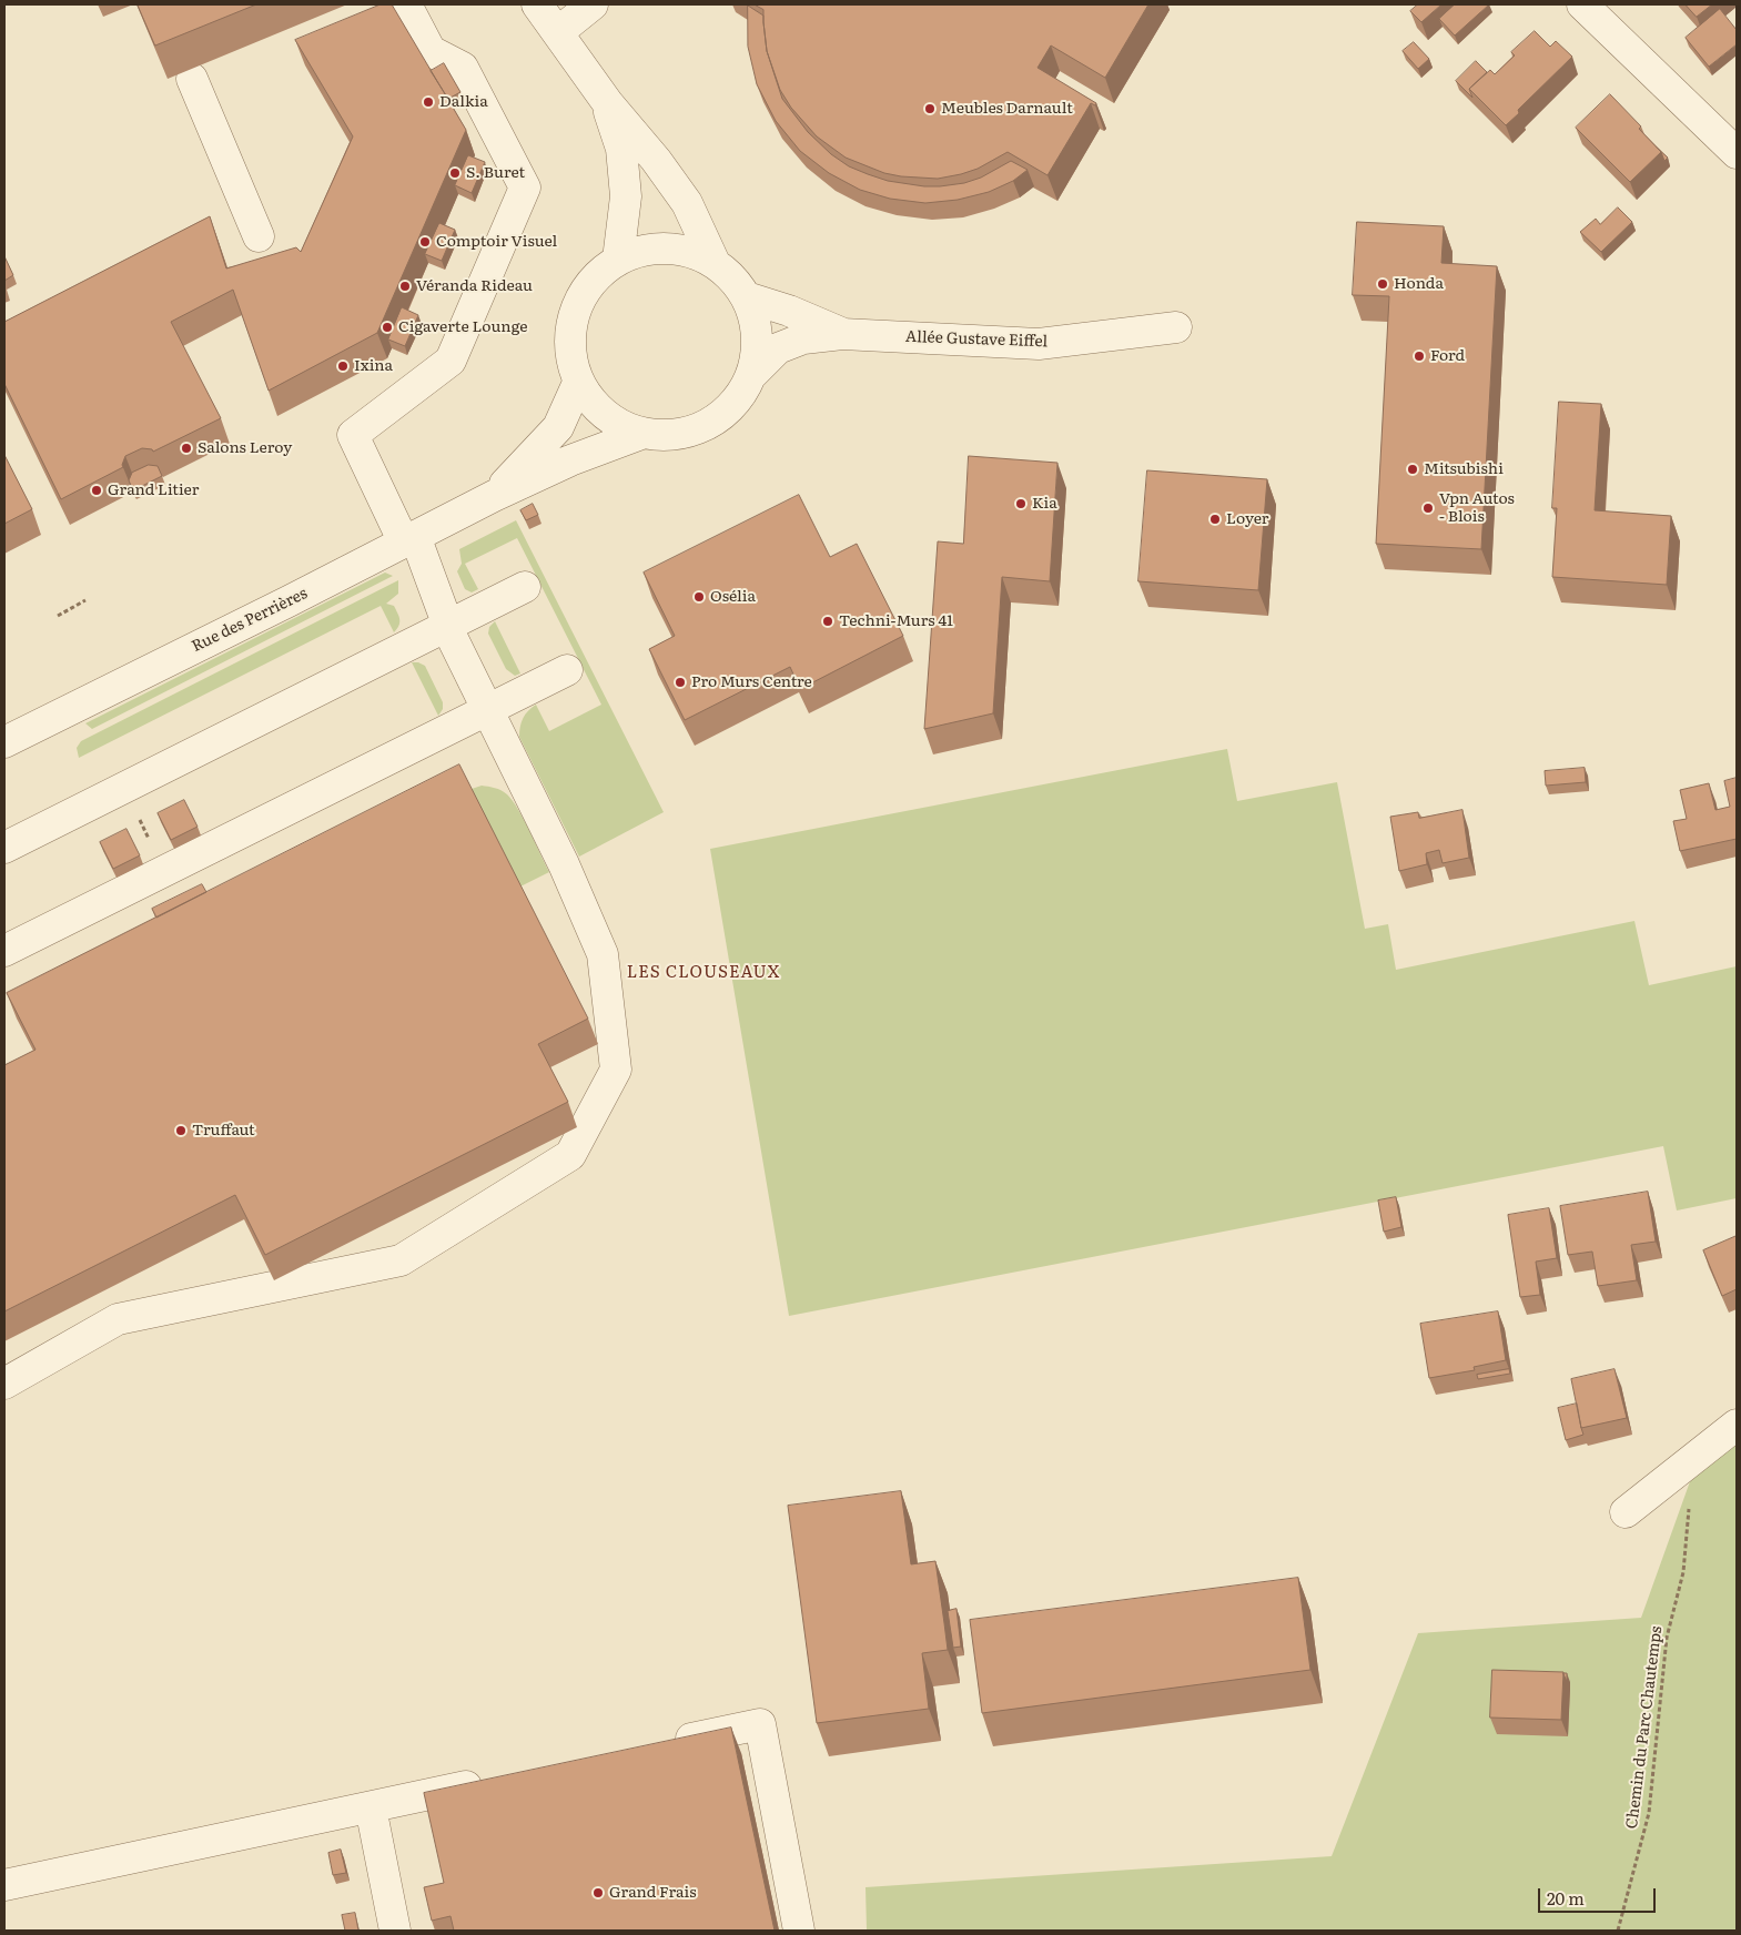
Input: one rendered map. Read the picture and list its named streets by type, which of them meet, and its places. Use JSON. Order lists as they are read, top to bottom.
{
  "streets": {
    "street": ["Allée Gustave Eiffel", "Rue des Perrières"],
    "path": ["Chemin du Parc Chautemps"]
  },
  "districts": ["LES CLOUSEAUX"],
  "places": [
    "Dalkia",
    "Meubles Darnault",
    "S. Buret",
    "Comptoir Visuel",
    "Honda",
    "Véranda Rideau",
    "Cigaverte Lounge",
    "Ford",
    "Ixina",
    "Salons Leroy",
    "Mitsubishi",
    "Grand Litier",
    "Kia",
    "Vpn Autos - Blois",
    "Loyer",
    "Osélia",
    "Techni-Murs 41",
    "Pro Murs Centre",
    "Truffaut",
    "Grand Frais"
  ],
  "scale_bar": "20 m"
}
